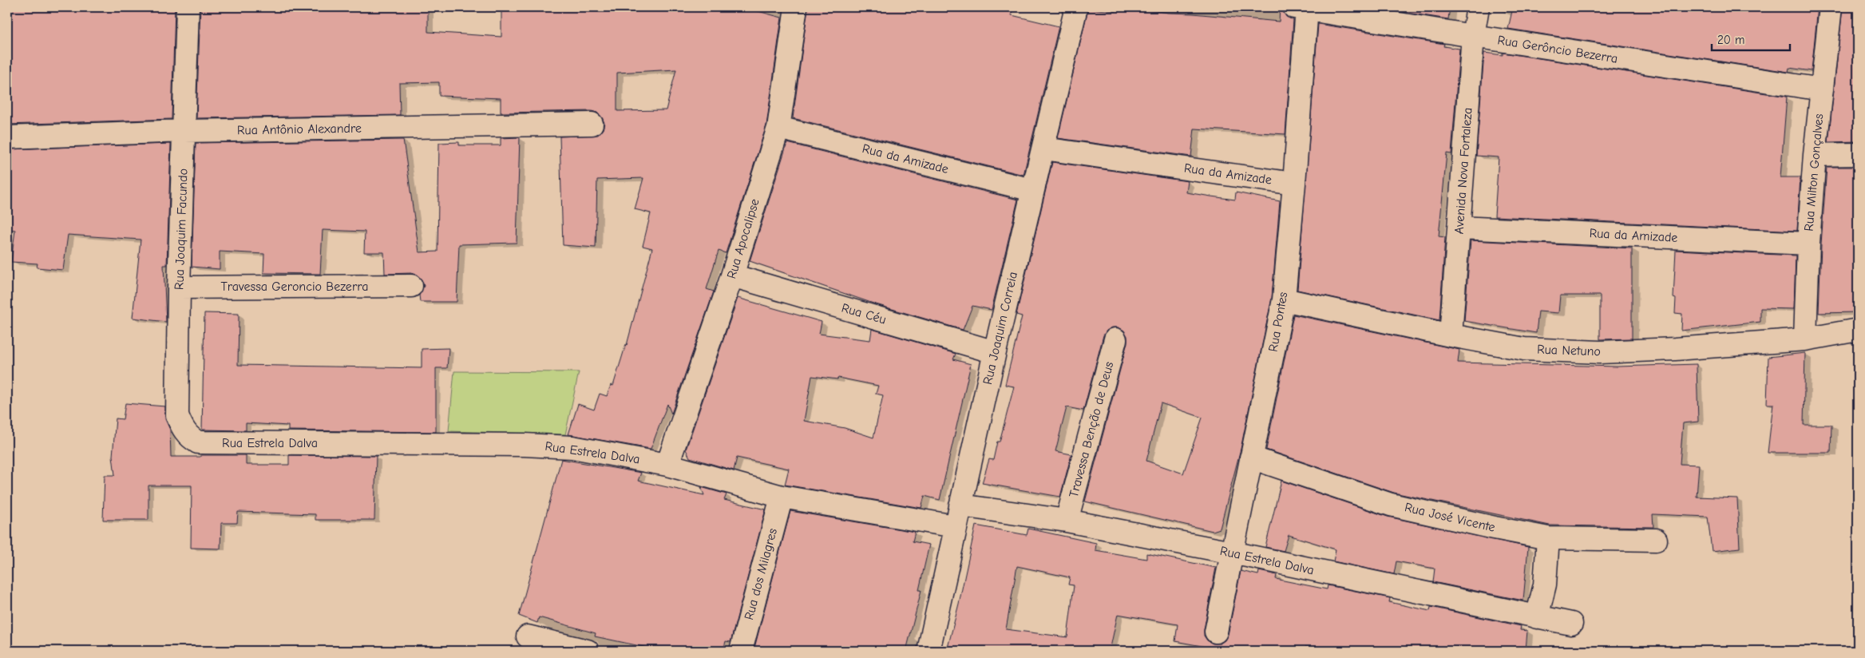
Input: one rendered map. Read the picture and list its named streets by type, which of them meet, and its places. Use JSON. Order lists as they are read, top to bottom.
{
  "streets": {
    "street": [
      "Rua Gerôncio Bezerra",
      "Rua Antônio Alexandre",
      "Rua da Amizade",
      "Avenida Nova Fortaleza",
      "Rua Milton Gonçalves",
      "Rua Joaquim Facundo",
      "Rua Apocalipse",
      "Travessa Geroncio Bezerra",
      "Rua Céu",
      "Rua Pontes",
      "Rua Joaquim Correia",
      "Rua Netuno",
      "Travessa Benção de Deus",
      "Rua Estrela Dalva",
      "Rua José Vicente",
      "Rua dos Milagres"
    ]
  },
  "crossings": [
    ["Rua Gerôncio Bezerra", "Avenida Nova Fortaleza"],
    ["Rua Gerôncio Bezerra", "Rua Milton Gonçalves"],
    ["Rua Gerôncio Bezerra", "Rua Pontes"],
    ["Rua Antônio Alexandre", "Rua Joaquim Facundo"],
    ["Rua da Amizade", "Avenida Nova Fortaleza"],
    ["Rua da Amizade", "Rua Milton Gonçalves"],
    ["Rua da Amizade", "Rua Apocalipse"],
    ["Rua da Amizade", "Rua Pontes"],
    ["Rua da Amizade", "Rua Joaquim Correia"],
    ["Avenida Nova Fortaleza", "Rua Netuno"],
    ["Rua Milton Gonçalves", "Rua Netuno"],
    ["Rua Joaquim Facundo", "Travessa Geroncio Bezerra"],
    ["Rua Joaquim Facundo", "Rua Estrela Dalva"],
    ["Rua Apocalipse", "Rua Céu"],
    ["Rua Apocalipse", "Rua Estrela Dalva"],
    ["Rua Céu", "Rua Joaquim Correia"],
    ["Rua Pontes", "Rua Netuno"],
    ["Rua Pontes", "Rua Estrela Dalva"],
    ["Rua Pontes", "Rua José Vicente"],
    ["Rua Joaquim Correia", "Rua Estrela Dalva"],
    ["Travessa Benção de Deus", "Rua Estrela Dalva"],
    ["Rua Estrela Dalva", "Rua dos Milagres"]
  ],
  "scale_bar": "20 m"
}
